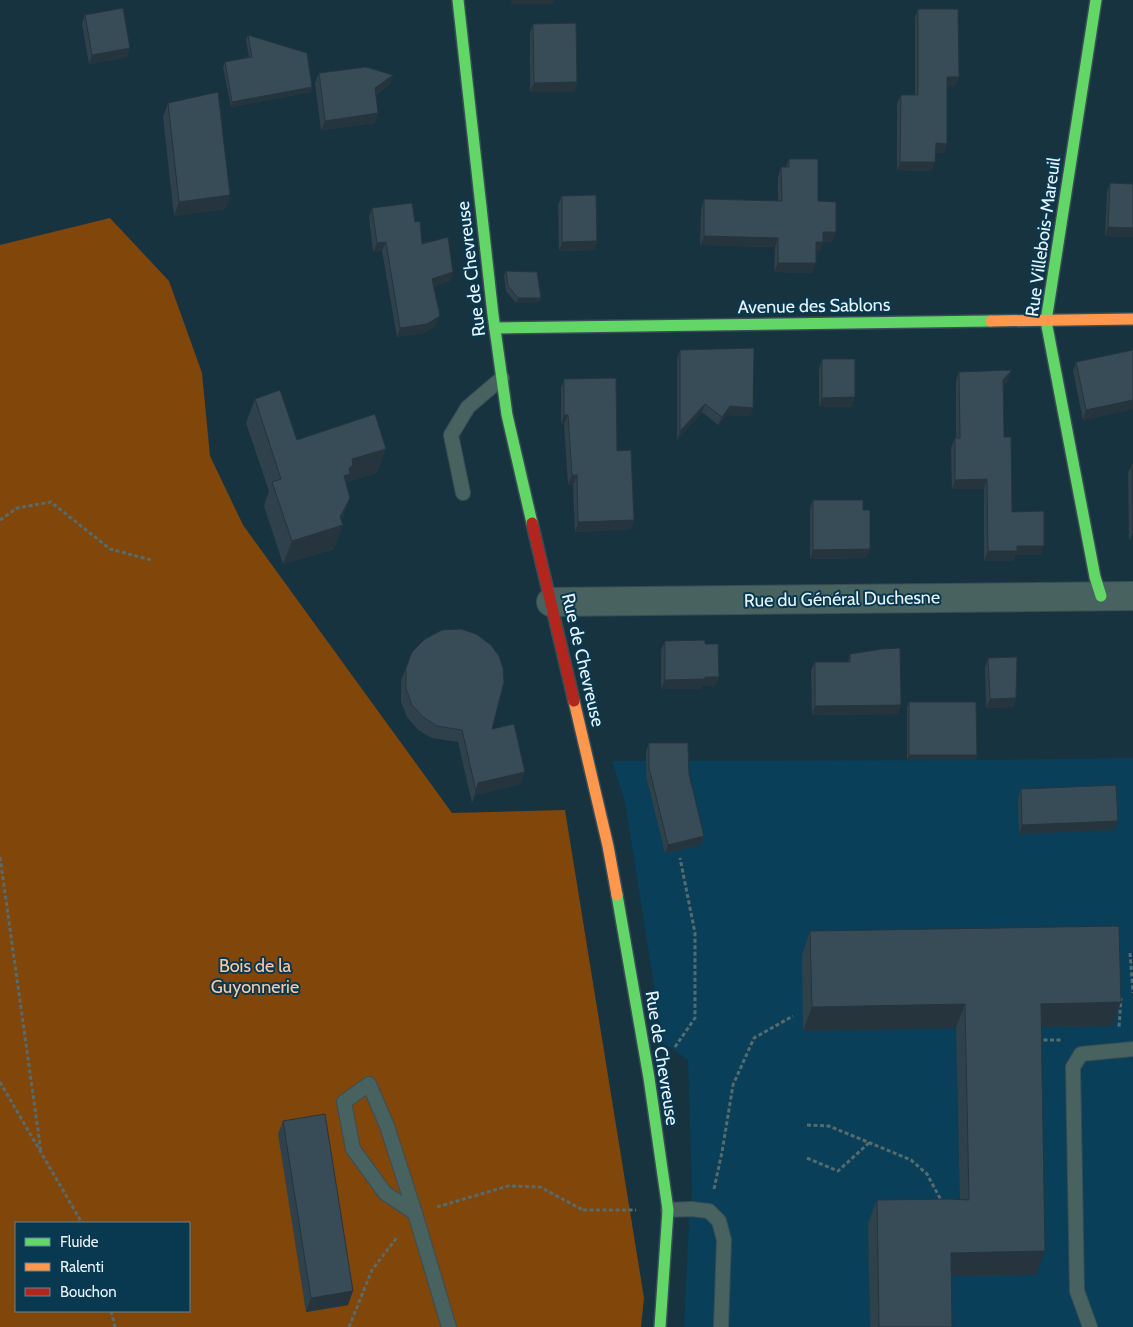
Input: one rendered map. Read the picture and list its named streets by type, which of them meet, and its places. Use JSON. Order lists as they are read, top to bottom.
{
  "streets": {
    "street": [
      "Rue Villebois-Mareuil",
      "Rue de Chevreuse",
      "Avenue des Sablons",
      "Rue du Général Duchesne"
    ]
  },
  "crossings": [
    ["Rue Villebois-Mareuil", "Avenue des Sablons"],
    ["Rue Villebois-Mareuil", "Rue du Général Duchesne"],
    ["Rue de Chevreuse", "Avenue des Sablons"],
    ["Rue de Chevreuse", "Rue du Général Duchesne"]
  ],
  "parks": ["Bois de la Guyonnerie"],
  "legend": ["Fluide", "Ralenti", "Bouchon"]
}
